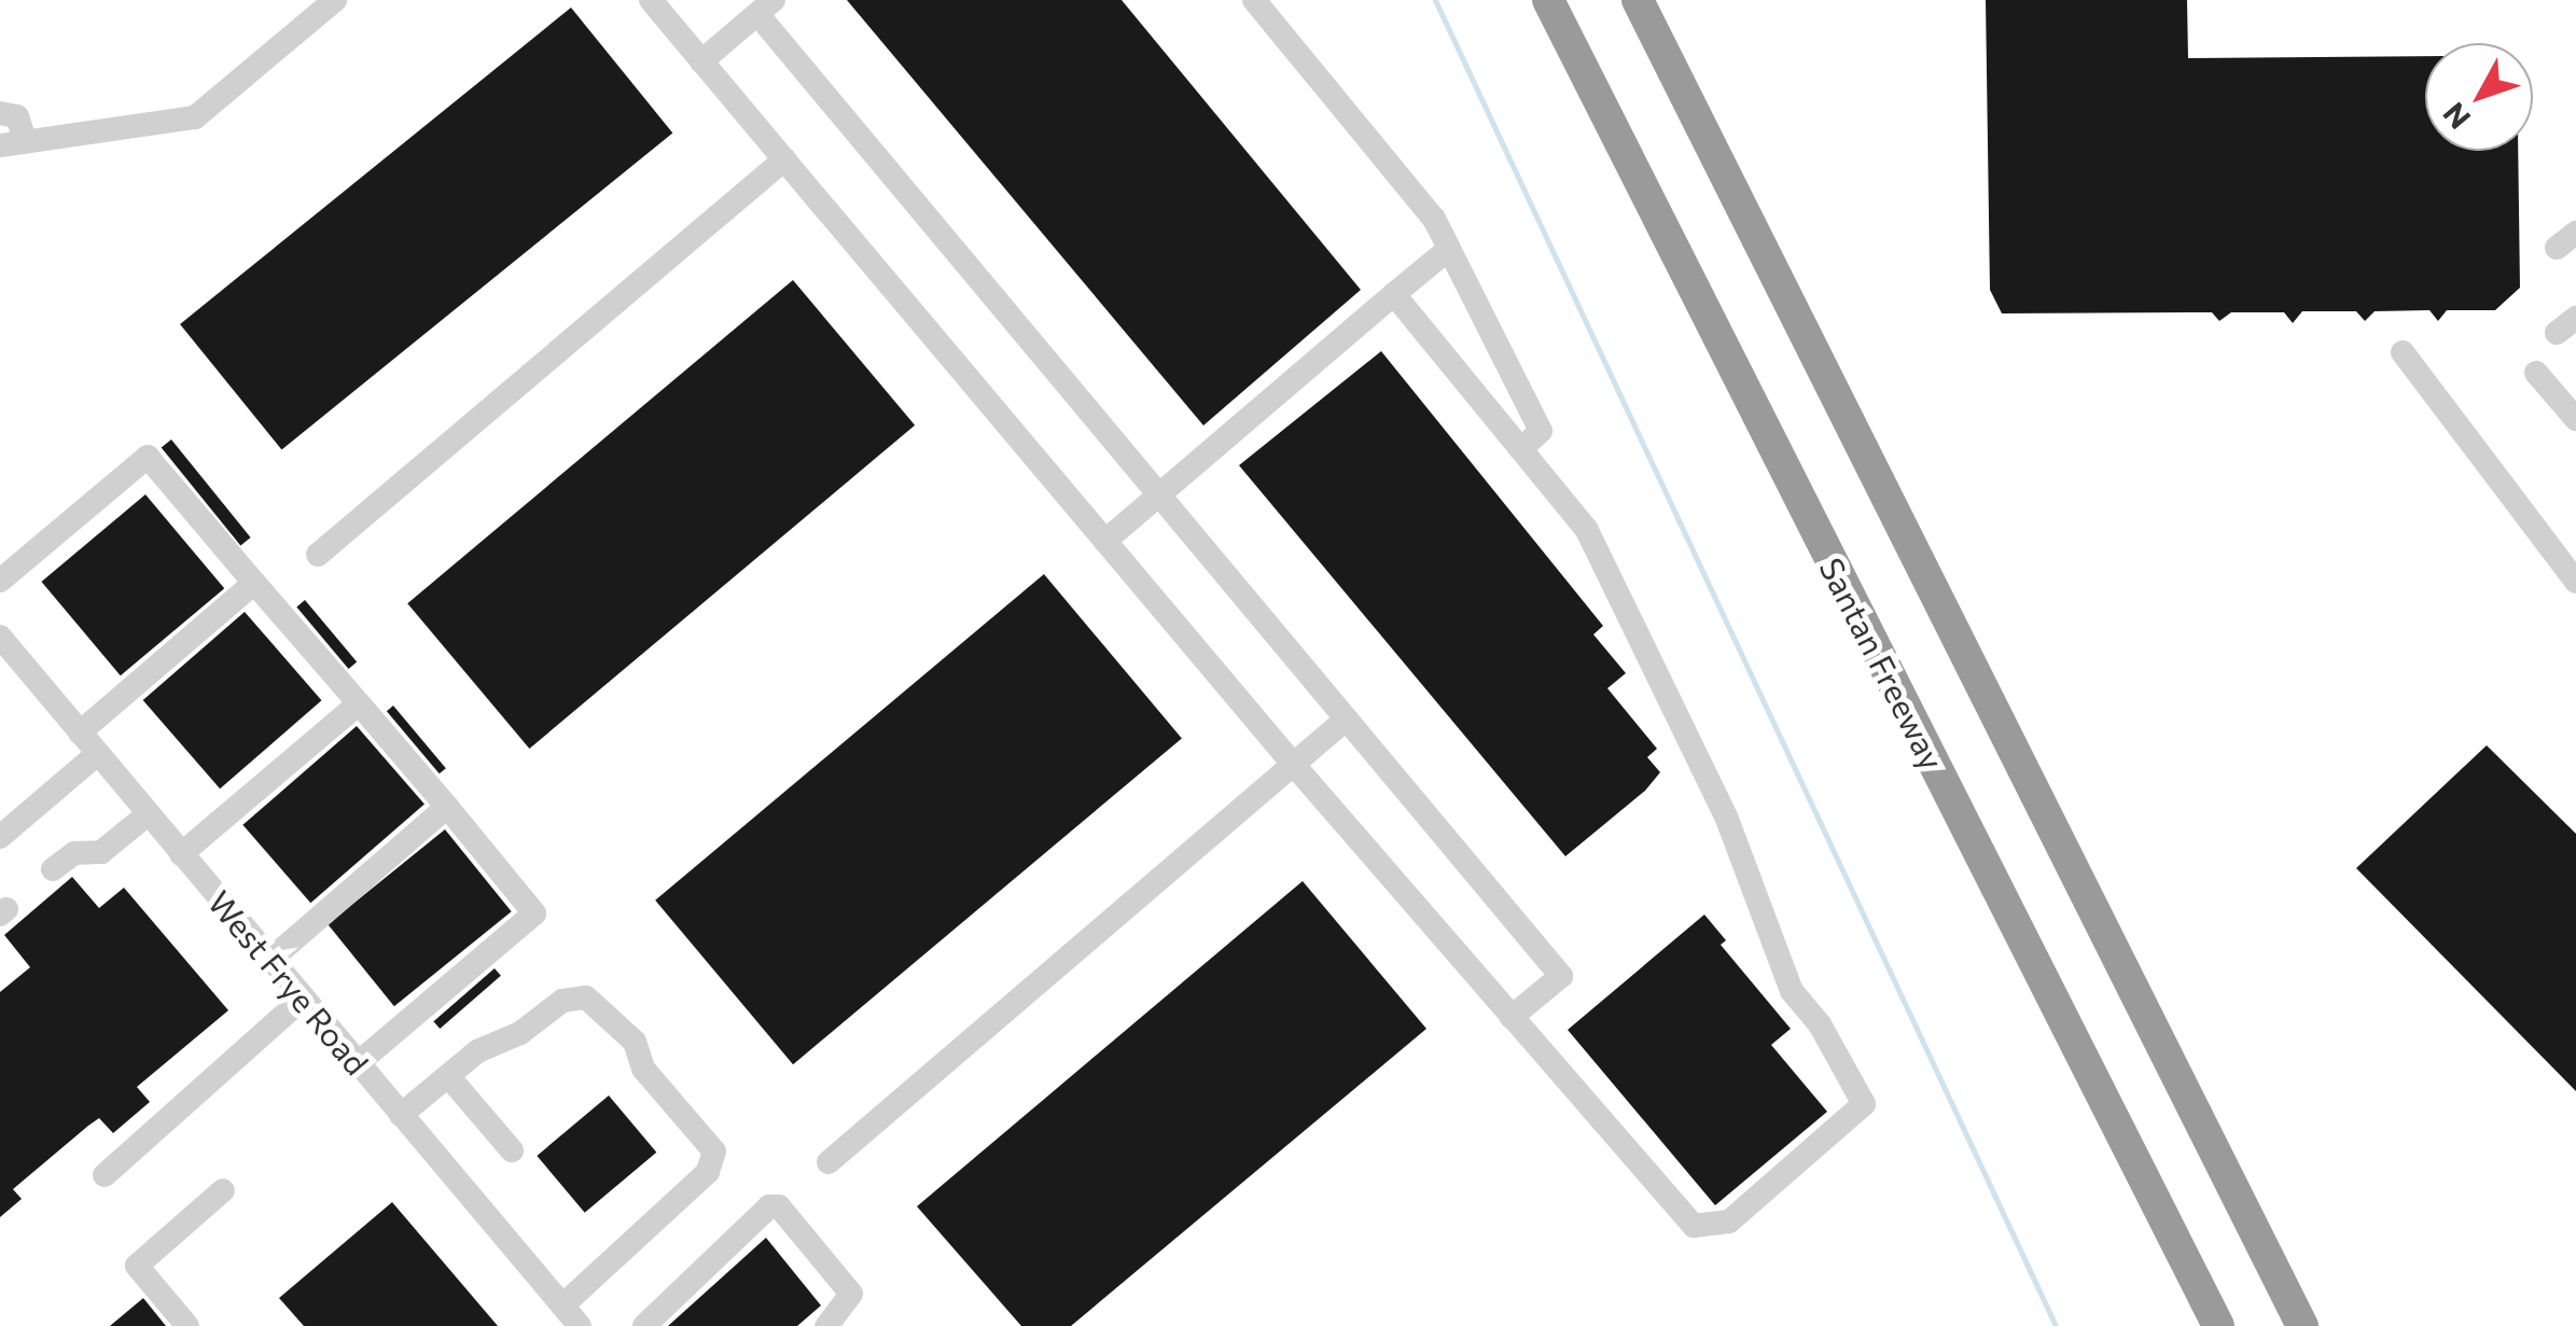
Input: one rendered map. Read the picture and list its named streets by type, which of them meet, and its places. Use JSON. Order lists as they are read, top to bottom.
{
  "streets": {
    "highway": ["Santan Freeway"],
    "street": ["West Frye Road"]
  },
  "north": "bottom left"
}
